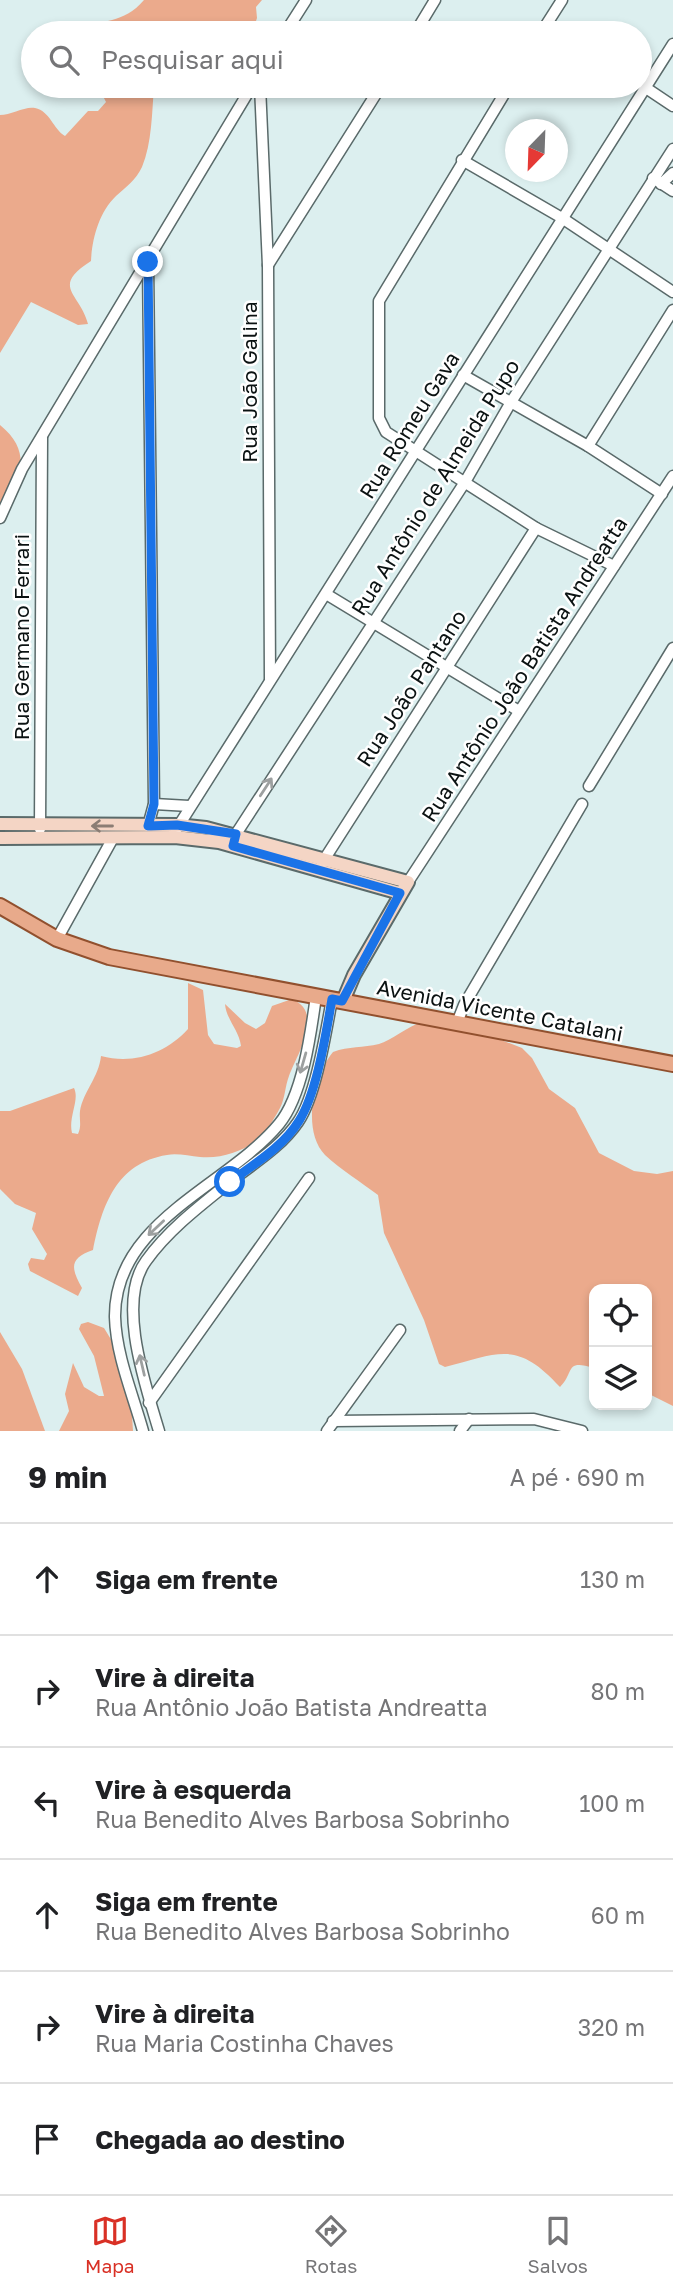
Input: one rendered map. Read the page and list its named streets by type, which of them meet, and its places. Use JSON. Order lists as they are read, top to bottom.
{
  "streets": {
    "main road": ["Avenida Vicente Catalani"],
    "street": [
      "Rua João Galina",
      "Rua Romeu Gava",
      "Rua Antônio de Almeida Pupo",
      "Rua Germano Ferrari",
      "Rua Antônio João Batista Andreatta",
      "Rua João Pantano"
    ]
  },
  "crossings": [
    ["Rua João Galina", "Rua Romeu Gava"]
  ],
  "north": "bottom left",
  "page": {
    "search": "Pesquisar aqui",
    "heading": ["9 min", "A pé · 690 m"],
    "list": [
      ["Siga em frente", "130 m"],
      ["Vire à direita", "Rua Antônio João Batista Andreatta", "80 m"],
      ["Vire à esquerda", "Rua Benedito Alves Barbosa Sobrinho", "100 m"],
      ["Siga em frente", "Rua Benedito Alves Barbosa Sobrinho", "60 m"],
      ["Vire à direita", "Rua Maria Costinha Chaves", "320 m"],
      "Chegada ao destino"
    ],
    "nav": ["Mapa", "Rotas", "Salvos"]
  }
}
